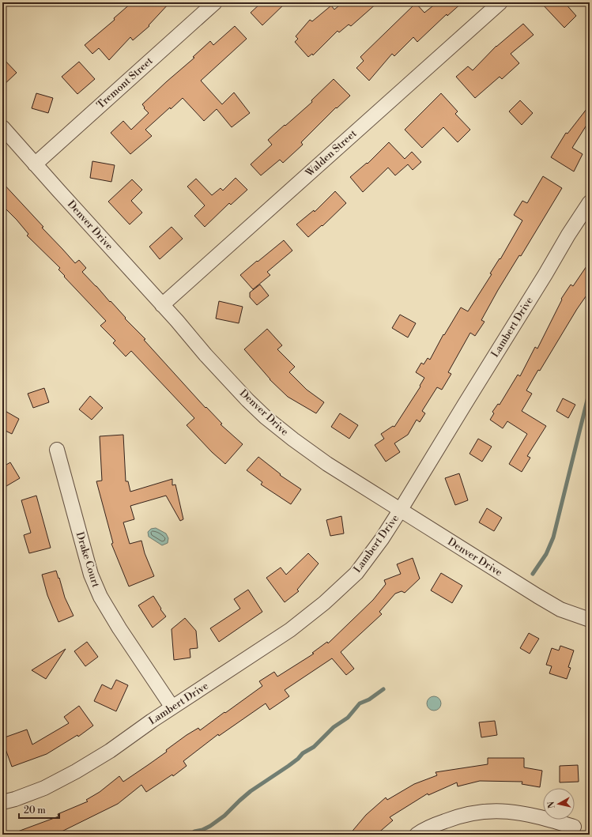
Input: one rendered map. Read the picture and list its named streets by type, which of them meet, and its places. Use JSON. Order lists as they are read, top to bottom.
{
  "streets": {
    "street": [
      "Tremont Street",
      "Walden Street",
      "Denver Drive",
      "Lambert Drive",
      "Drake Court"
    ]
  },
  "crossings": [
    ["Tremont Street", "Denver Drive"],
    ["Walden Street", "Denver Drive"],
    ["Denver Drive", "Lambert Drive"],
    ["Lambert Drive", "Drake Court"]
  ],
  "scale_bar": "20 m",
  "north": "left"
}
